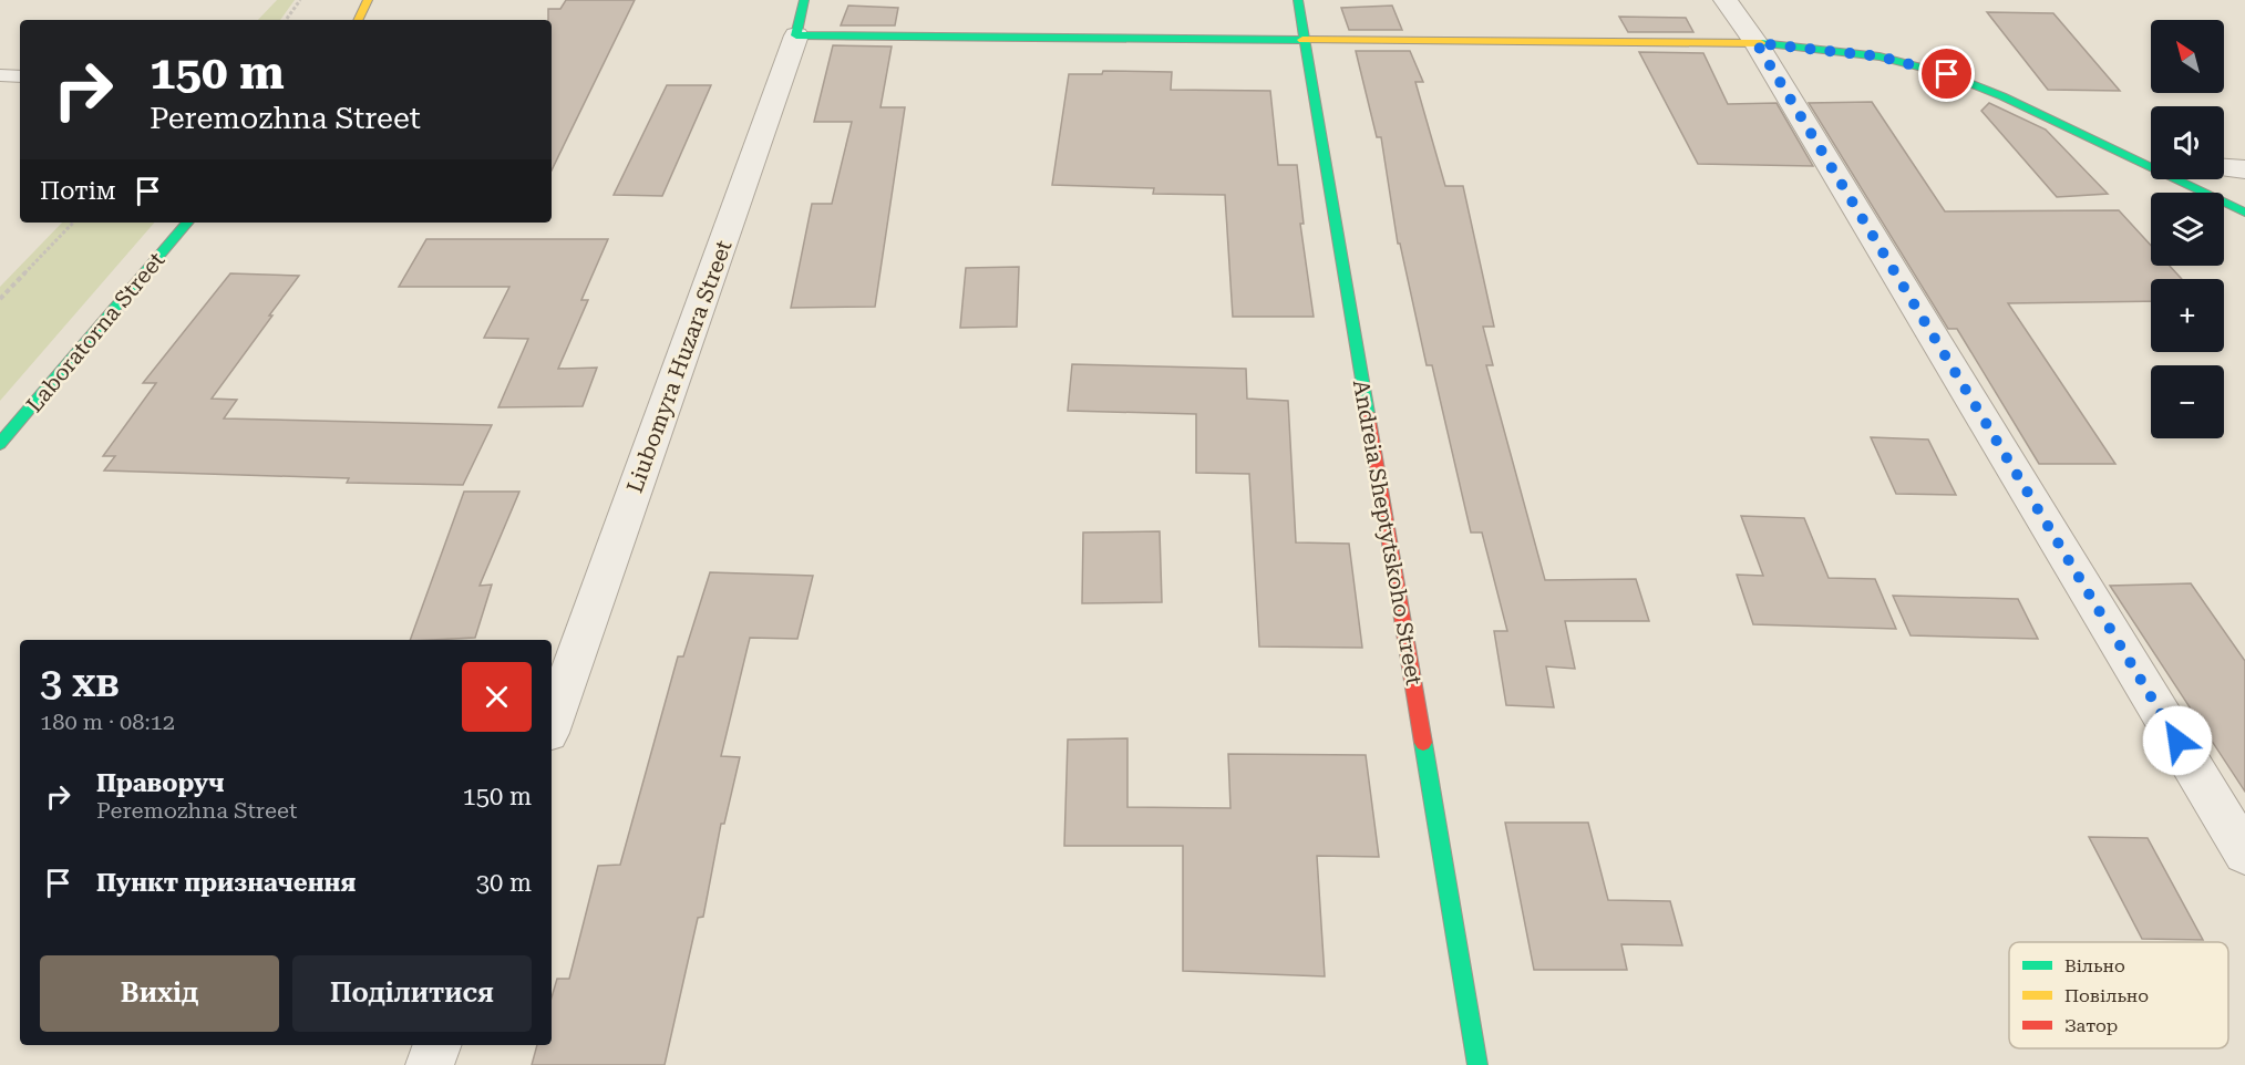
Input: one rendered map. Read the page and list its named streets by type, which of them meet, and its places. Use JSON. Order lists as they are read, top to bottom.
{
  "streets": {
    "street": ["Laboratorna Street", "Liubomyra Huzara Street", "Andreia Sheptytskoho Street"]
  },
  "legend": ["Вільно", "Повільно", "Затор"],
  "north": "top left",
  "page": {
    "map_buttons": ["+", "−"],
    "turn": ["150 m", "Peremozhna Street"],
    "then": "Потім",
    "heading": ["3 хв", "180 m · 08:12"],
    "list": [
      {
        "name": "Праворуч",
        "note": "Peremozhna Street",
        "value": "150 m"
      },
      {
        "name": "Пункт призначення",
        "value": "30 m"
      }
    ],
    "buttons": ["Вихід", "Поділитися"]
  }
}
